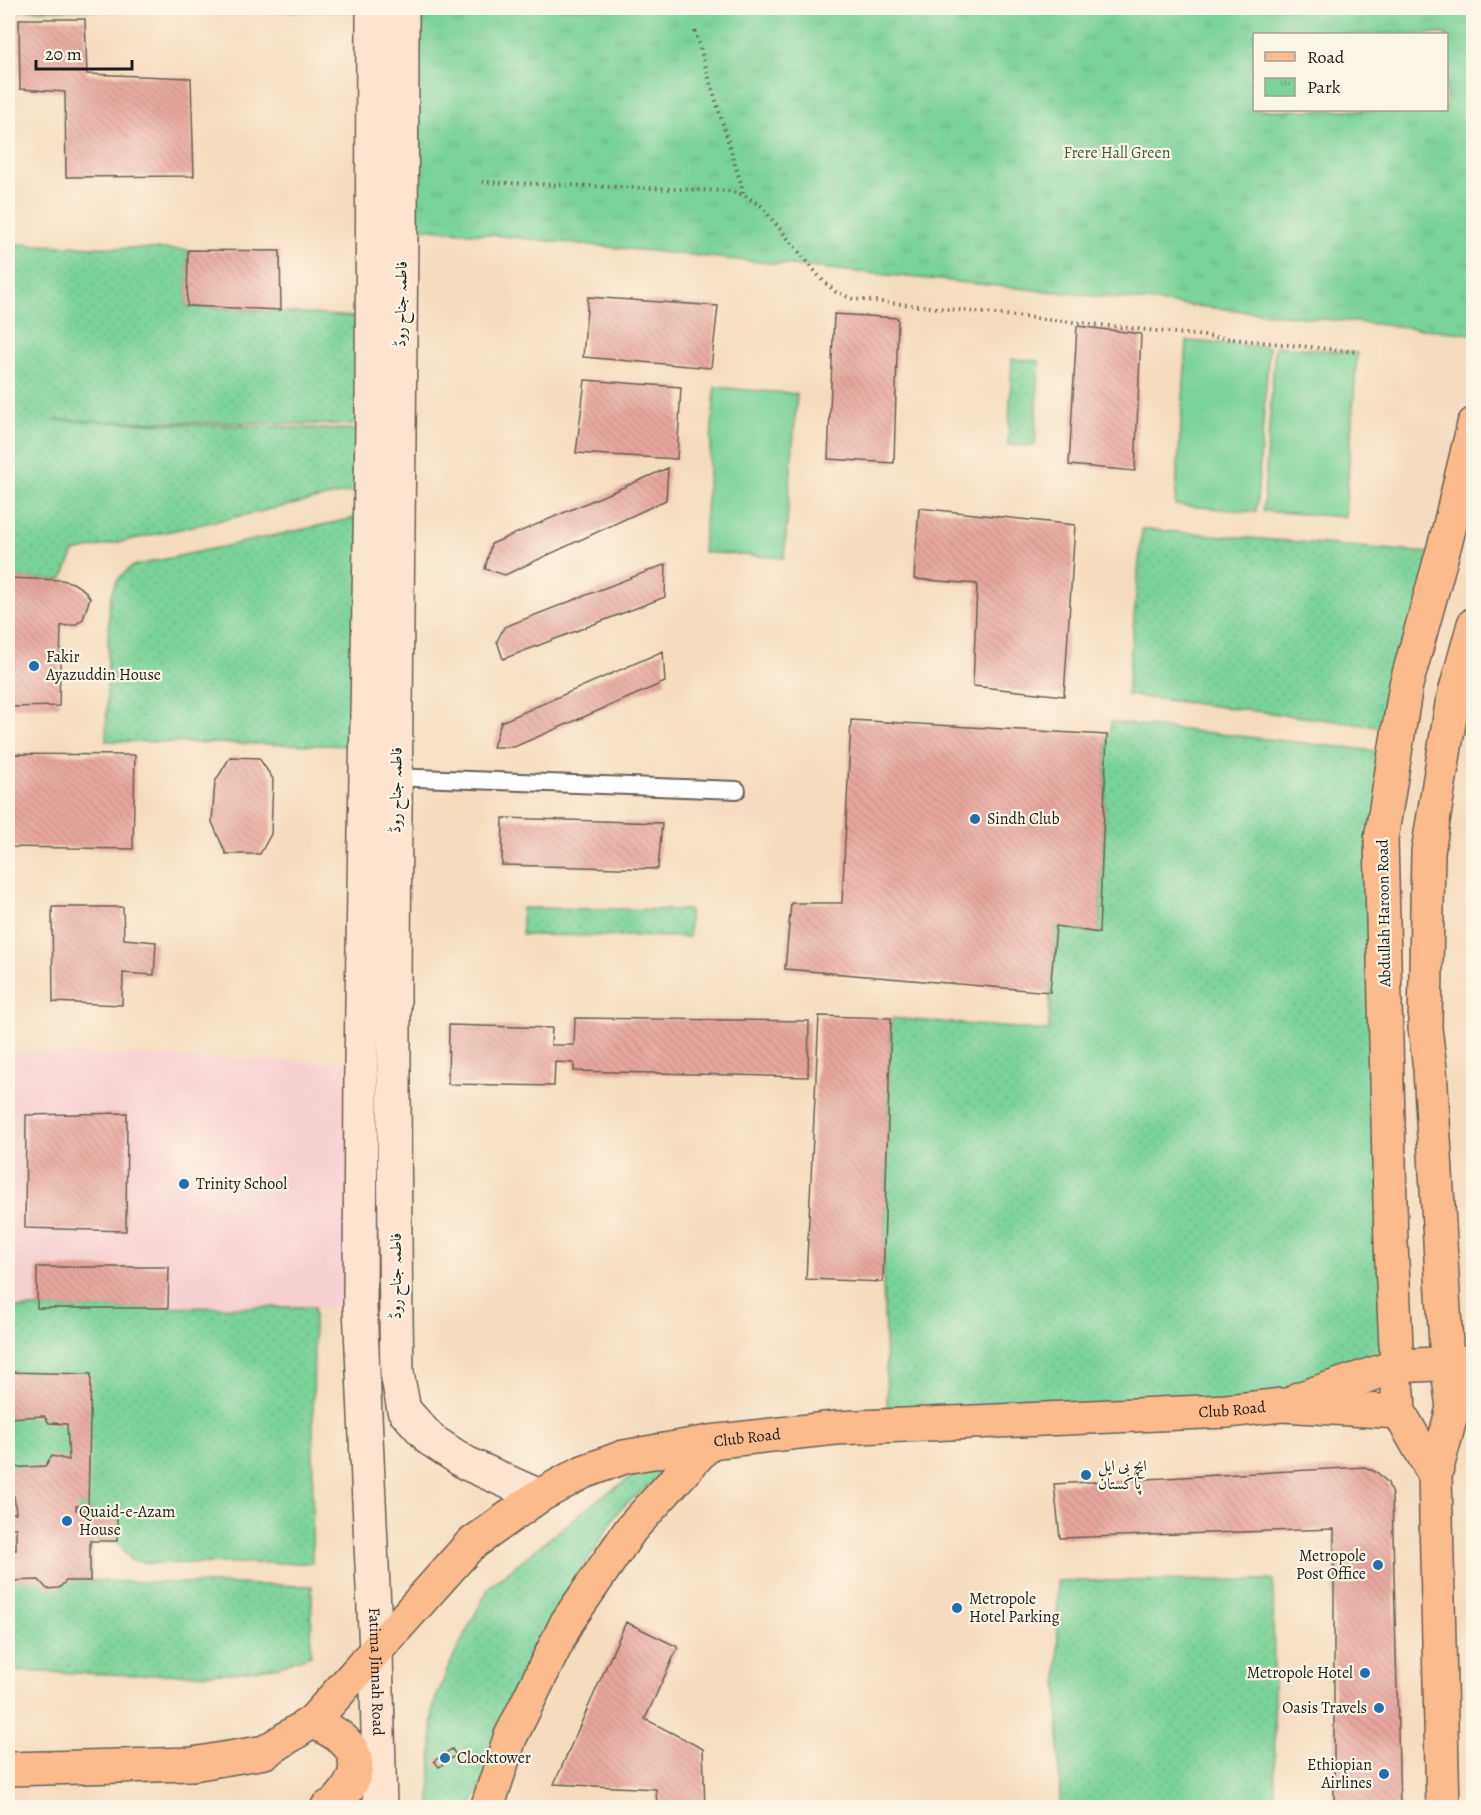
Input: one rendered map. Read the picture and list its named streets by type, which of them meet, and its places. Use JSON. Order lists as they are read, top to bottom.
{
  "streets": {
    "main road": [
      "فاطمہ جناح روڈ",
      "Abdullah Haroon Road",
      "Club Road",
      "Fatima Jinnah Road"
    ]
  },
  "crossings": [
    ["فاطمہ جناح روڈ", "Club Road"],
    ["فاطمہ جناح روڈ", "Fatima Jinnah Road"],
    ["Club Road", "Fatima Jinnah Road"]
  ],
  "parks": ["Frere Hall Green"],
  "places": [
    "Fakir Ayazuddin House",
    "Sindh Club",
    "Trinity School",
    "ایچ بی ایل پاکستان",
    "Quaid-e-Azam House",
    "Metropole Post Office",
    "Metropole Hotel Parking",
    "Metropole Hotel",
    "Oasis Travels",
    "Clocktower",
    "Ethiopian Airlines"
  ],
  "legend": ["Road", "Park"],
  "scale_bar": "20 m"
}
